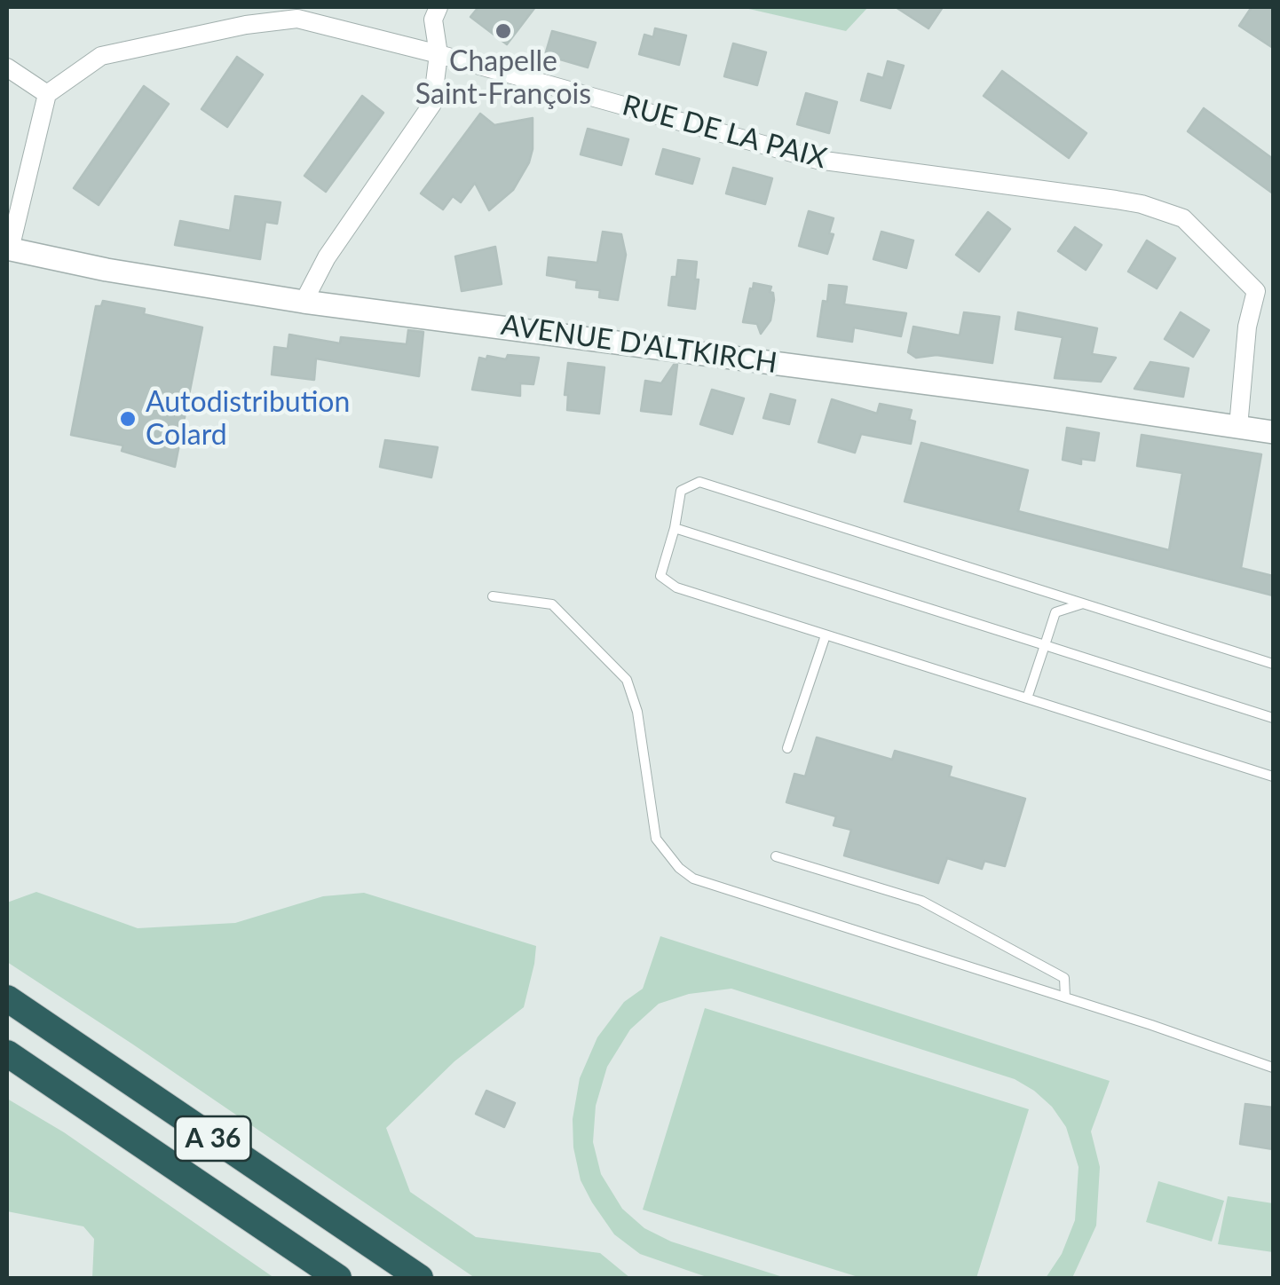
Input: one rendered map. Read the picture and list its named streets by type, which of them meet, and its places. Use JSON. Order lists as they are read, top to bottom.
{
  "streets": {
    "highway": ["A 36"],
    "street": ["RUE DE LA PAIX", "AVENUE D'ALTKIRCH"]
  },
  "crossings": [
    ["RUE DE LA PAIX", "AVENUE D'ALTKIRCH"]
  ],
  "places": ["Chapelle Saint-François", "Autodistribution Colard"]
}
